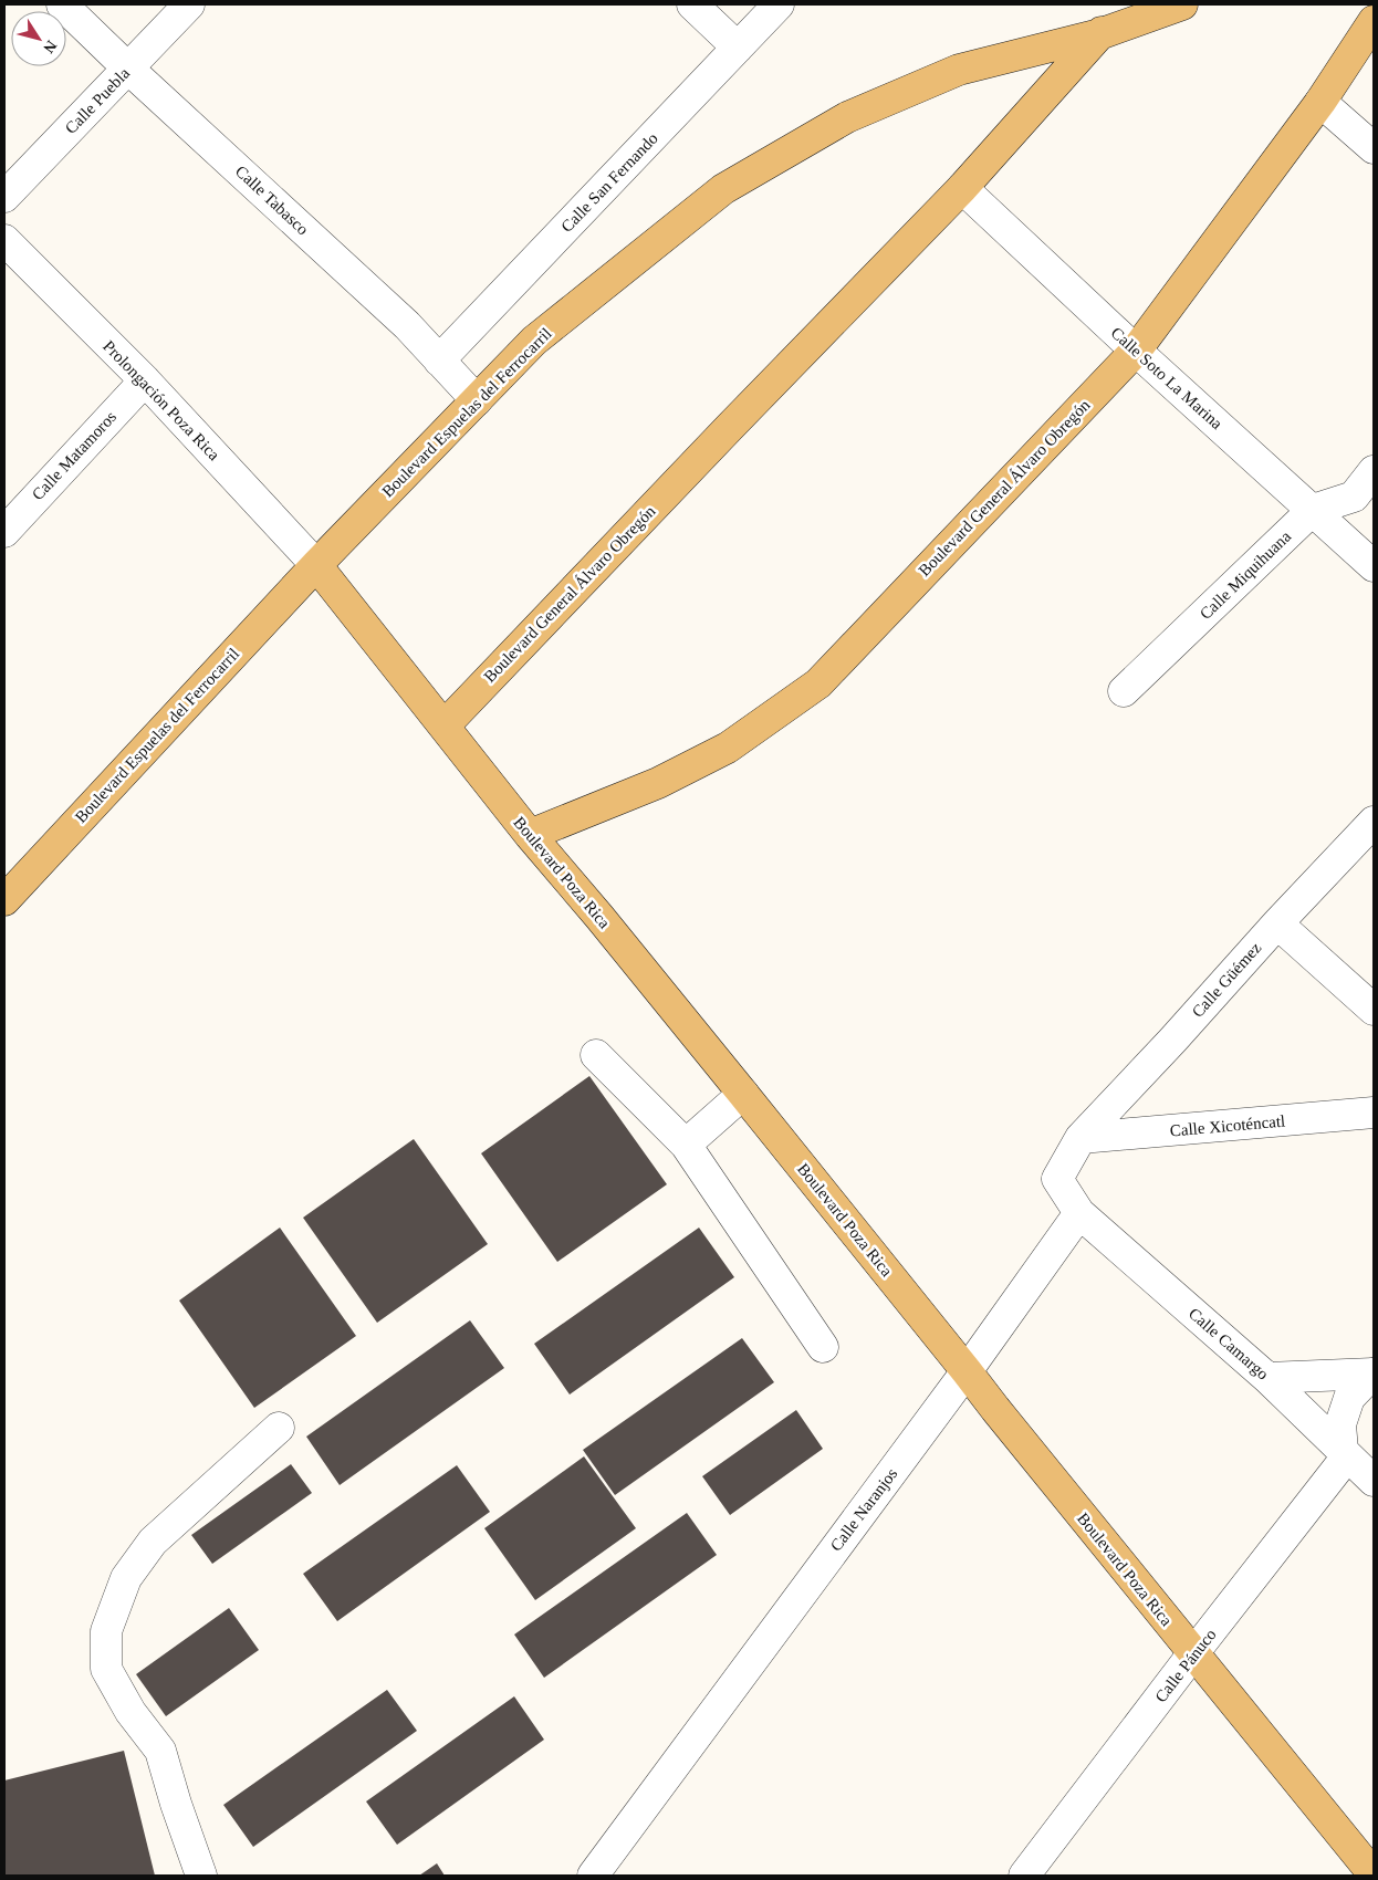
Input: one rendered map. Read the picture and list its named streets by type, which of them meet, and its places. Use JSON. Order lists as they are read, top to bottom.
{
  "streets": {
    "main road": ["Boulevard Espuelas del Ferrocarril", "Boulevard General Álvaro Obregón", "Boulevard Poza Rica"],
    "street": [
      "Calle Puebla",
      "Calle San Fernando",
      "Calle Tabasco",
      "Calle Soto La Marina",
      "Prolongación Poza Rica",
      "Calle Matamoros",
      "Calle Miquihuana",
      "Calle Güémez",
      "Calle Xicoténcatl",
      "Calle Camargo",
      "Calle Naranjos",
      "Calle Pánuco"
    ]
  },
  "crossings": [
    ["Calle Puebla", "Calle Tabasco"],
    ["Calle San Fernando", "Calle Tabasco"],
    ["Calle Tabasco", "Boulevard Espuelas del Ferrocarril"],
    ["Calle Soto La Marina", "Boulevard General Álvaro Obregón"],
    ["Calle Soto La Marina", "Calle Miquihuana"],
    ["Prolongación Poza Rica", "Boulevard Espuelas del Ferrocarril"],
    ["Prolongación Poza Rica", "Calle Matamoros"],
    ["Prolongación Poza Rica", "Boulevard Poza Rica"],
    ["Boulevard Espuelas del Ferrocarril", "Boulevard General Álvaro Obregón"],
    ["Boulevard Espuelas del Ferrocarril", "Boulevard Poza Rica"],
    ["Boulevard General Álvaro Obregón", "Boulevard Poza Rica"],
    ["Boulevard Poza Rica", "Calle Naranjos"],
    ["Boulevard Poza Rica", "Calle Pánuco"],
    ["Calle Güémez", "Calle Xicoténcatl"],
    ["Calle Camargo", "Calle Naranjos"],
    ["Calle Camargo", "Calle Pánuco"]
  ],
  "north": "bottom right"
}
